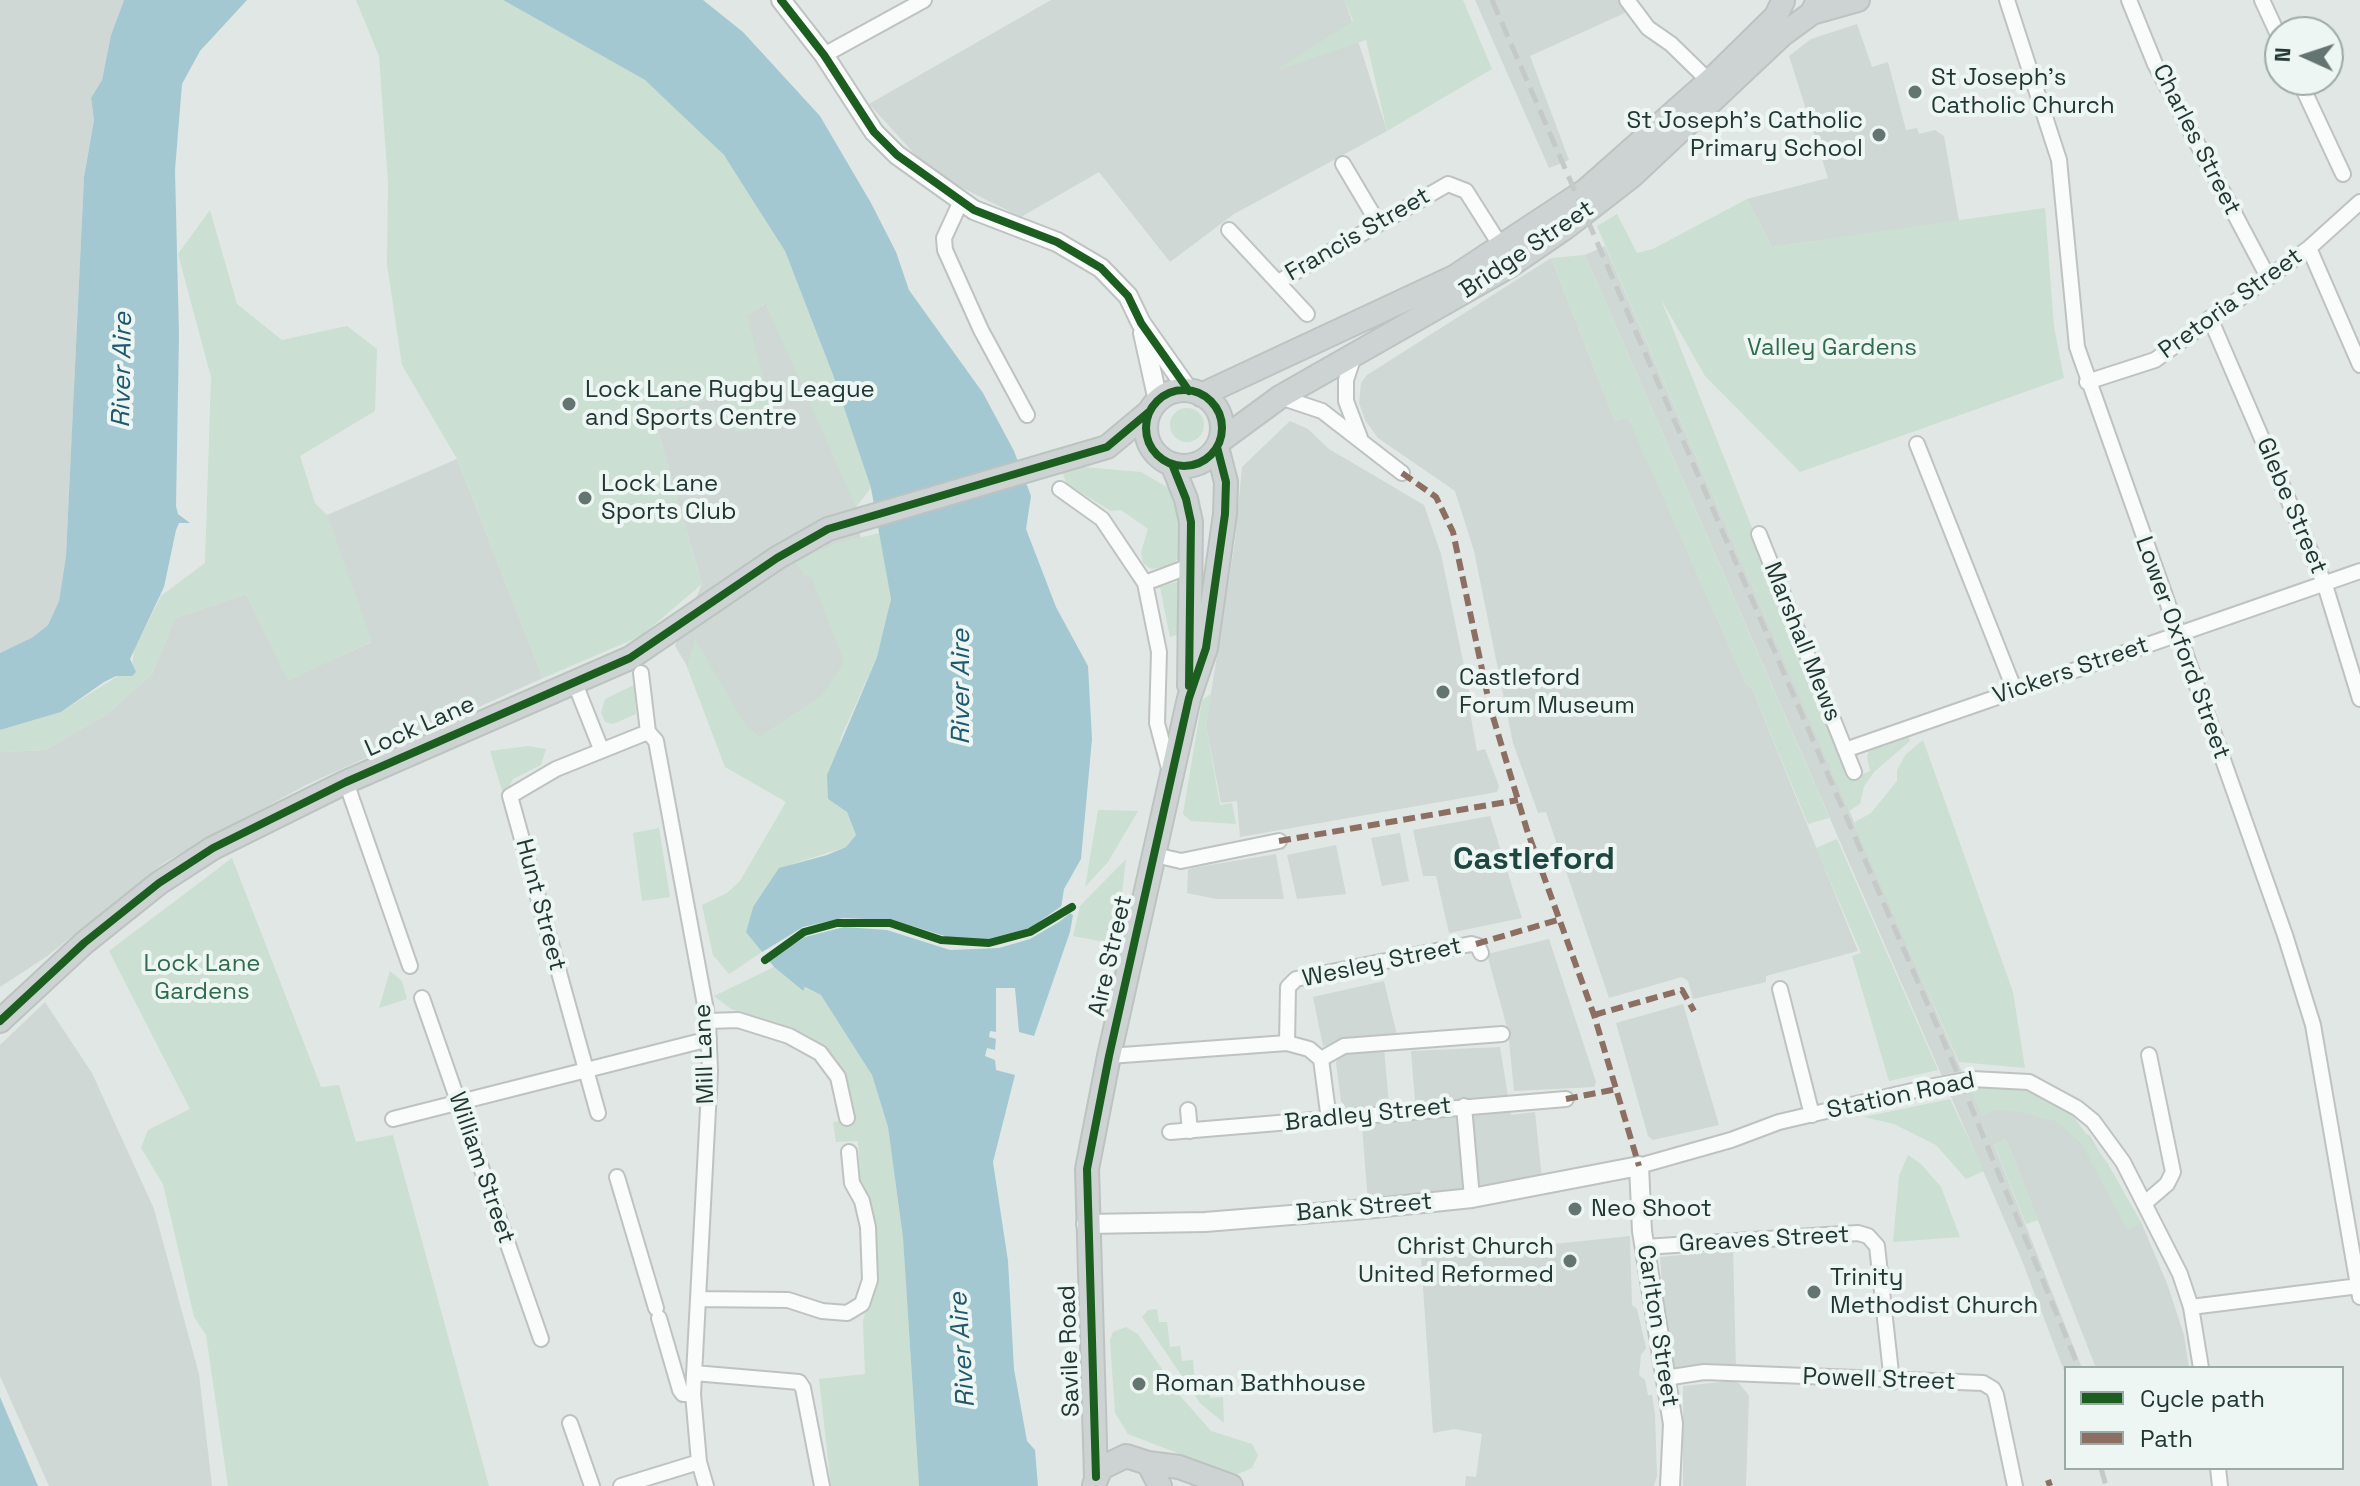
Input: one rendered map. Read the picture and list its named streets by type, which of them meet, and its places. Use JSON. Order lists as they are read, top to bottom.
{
  "streets": {
    "main road": [
      "Bridge Street",
      "Lock Lane",
      "Aire Street",
      "Savile Road"
    ],
    "street": [
      "Charles Street",
      "Francis Street",
      "Pretoria Street",
      "Glebe Street",
      "Marshall Mews",
      "Lower Oxford Street",
      "Vickers Street",
      "Hunt Street",
      "Wesley Street",
      "Mill Lane",
      "Station Road",
      "Bradley Street",
      "William Street",
      "Bank Street",
      "Greaves Street",
      "Carlton Street",
      "Powell Street"
    ]
  },
  "crossings": [
    ["Charles Street", "Pretoria Street"],
    ["Francis Street", "Bridge Street"],
    ["Bridge Street", "Aire Street"],
    ["Pretoria Street", "Glebe Street"],
    ["Pretoria Street", "Lower Oxford Street"],
    ["Glebe Street", "Vickers Street"],
    ["Marshall Mews", "Vickers Street"],
    ["Lower Oxford Street", "Vickers Street"],
    ["Hunt Street", "Mill Lane"],
    ["Aire Street", "Bank Street"],
    ["Aire Street", "Savile Road"],
    ["Station Road", "Bank Street"],
    ["Station Road", "Carlton Street"],
    ["Bank Street", "Carlton Street"],
    ["Bank Street", "Savile Road"],
    ["Greaves Street", "Carlton Street"],
    ["Greaves Street", "Powell Street"],
    ["Carlton Street", "Powell Street"]
  ],
  "districts": ["Castleford"],
  "water": ["River Aire"],
  "parks": ["Valley Gardens", "Lock Lane Gardens"],
  "places": [
    "St Joseph's Catholic Church",
    "St Joseph's Catholic Primary School",
    "Lock Lane Rugby League and Sports Centre",
    "Lock Lane Sports Club",
    "Castleford Forum Museum",
    "Neo Shoot",
    "Christ Church United Reformed",
    "Trinity Methodist Church",
    "Roman Bathhouse"
  ],
  "legend": ["Cycle path", "Path"],
  "north": "left"
}
